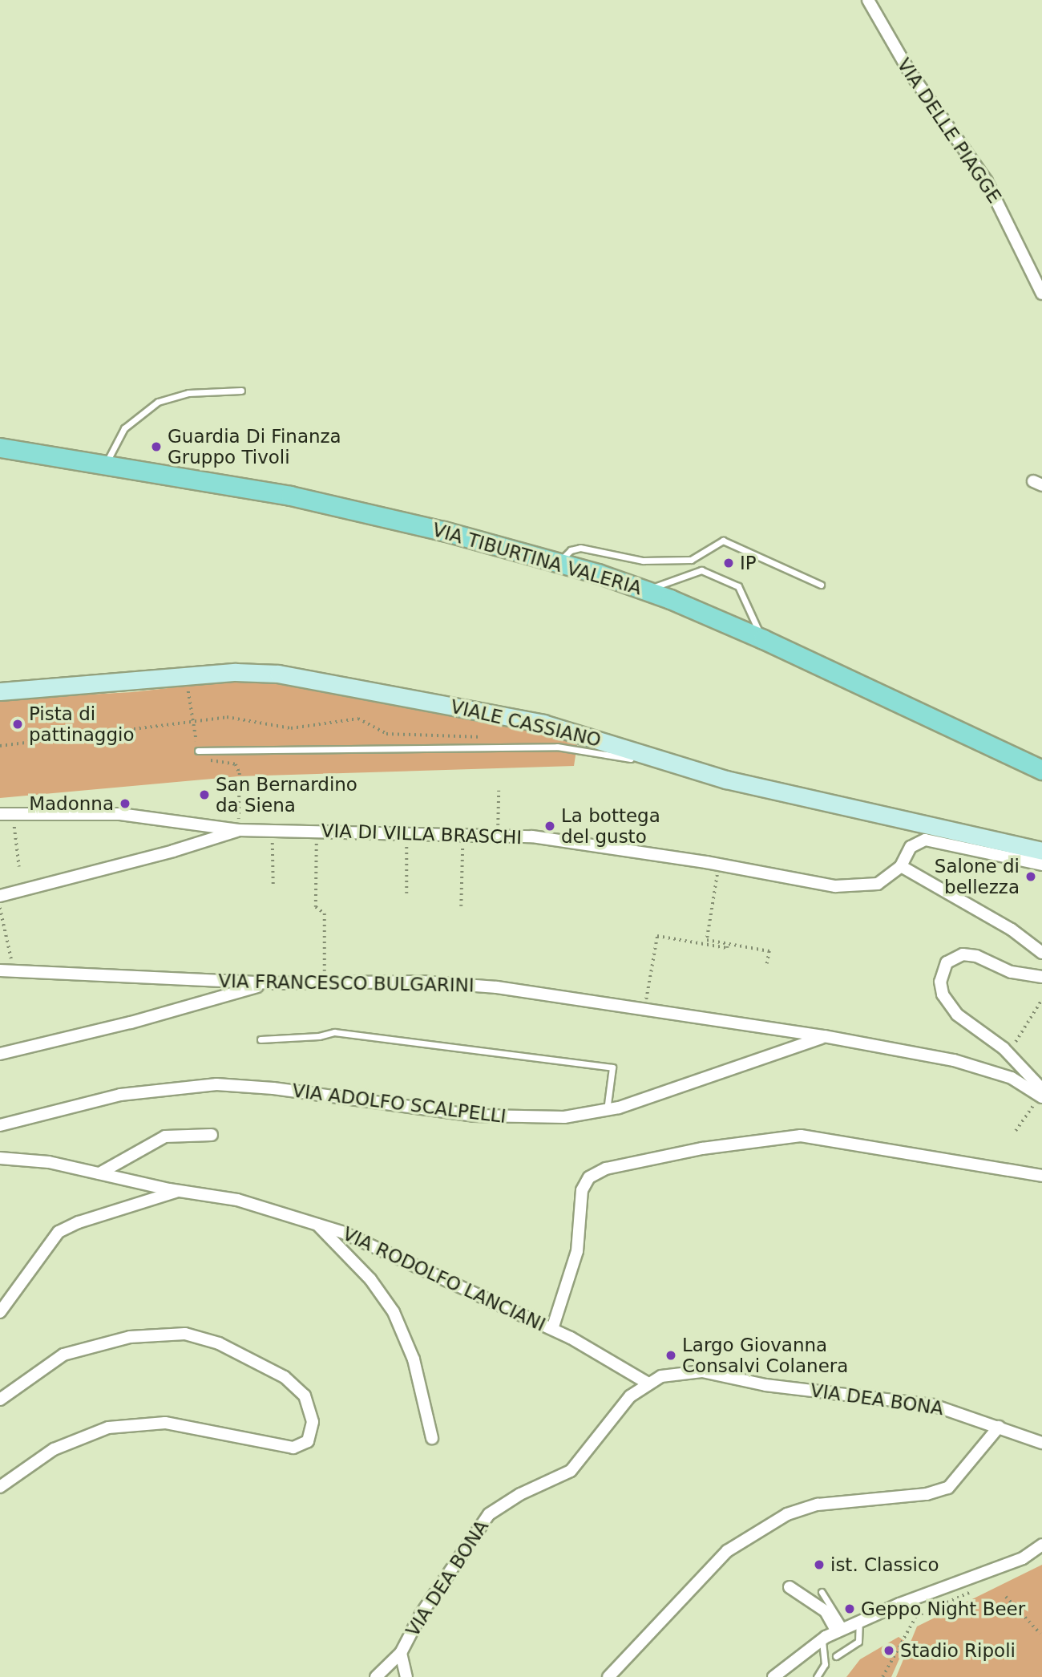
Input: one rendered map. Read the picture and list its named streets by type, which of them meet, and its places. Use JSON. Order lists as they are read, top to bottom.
{
  "streets": {
    "main road": ["VIA TIBURTINA VALERIA"],
    "street": [
      "VIA DELLE PIAGGE",
      "VIALE CASSIANO",
      "VIA DI VILLA BRASCHI",
      "VIA FRANCESCO BULGARINI",
      "VIA ADOLFO SCALPELLI",
      "VIA RODOLFO LANCIANI",
      "VIA DEA BONA"
    ]
  },
  "crossings": [
    ["VIA FRANCESCO BULGARINI", "VIA ADOLFO SCALPELLI"],
    ["VIA RODOLFO LANCIANI", "VIA DEA BONA"]
  ],
  "places": [
    "Guardia Di Finanza Gruppo Tivoli",
    "IP",
    "Pista di pattinaggio",
    "San Bernardino da Siena",
    "Madonna",
    "La bottega del gusto",
    "Salone di bellezza",
    "Largo Giovanna Consalvi Colanera",
    "ist. Classico",
    "Geppo Night Beer",
    "Stadio Ripoli"
  ]
}
